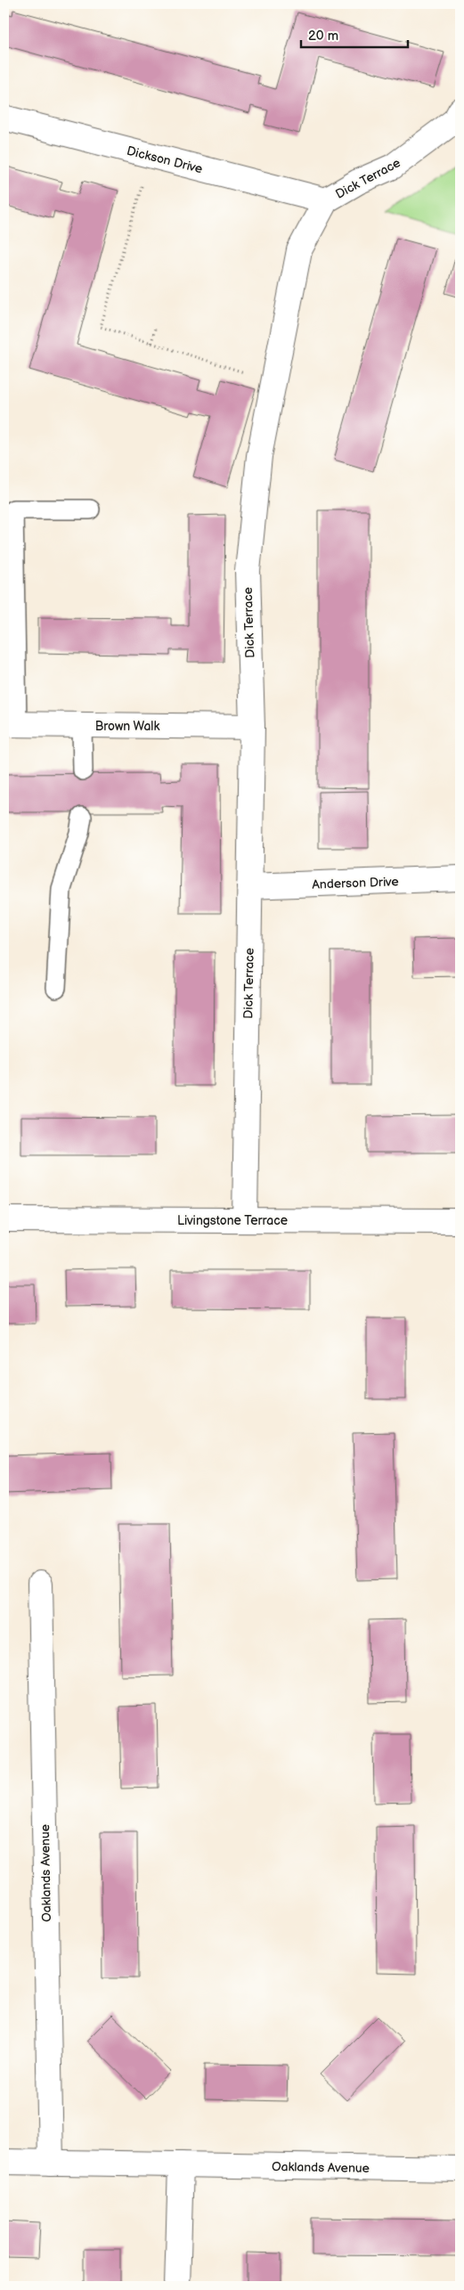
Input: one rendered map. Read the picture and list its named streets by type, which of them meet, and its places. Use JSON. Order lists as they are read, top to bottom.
{
  "streets": {
    "street": [
      "Dickson Drive",
      "Dick Terrace",
      "Brown Walk",
      "Anderson Drive",
      "Livingstone Terrace",
      "Oaklands Avenue"
    ]
  },
  "crossings": [
    ["Dickson Drive", "Dick Terrace"],
    ["Dick Terrace", "Brown Walk"],
    ["Dick Terrace", "Anderson Drive"],
    ["Dick Terrace", "Livingstone Terrace"]
  ],
  "scale_bar": "20 m"
}
